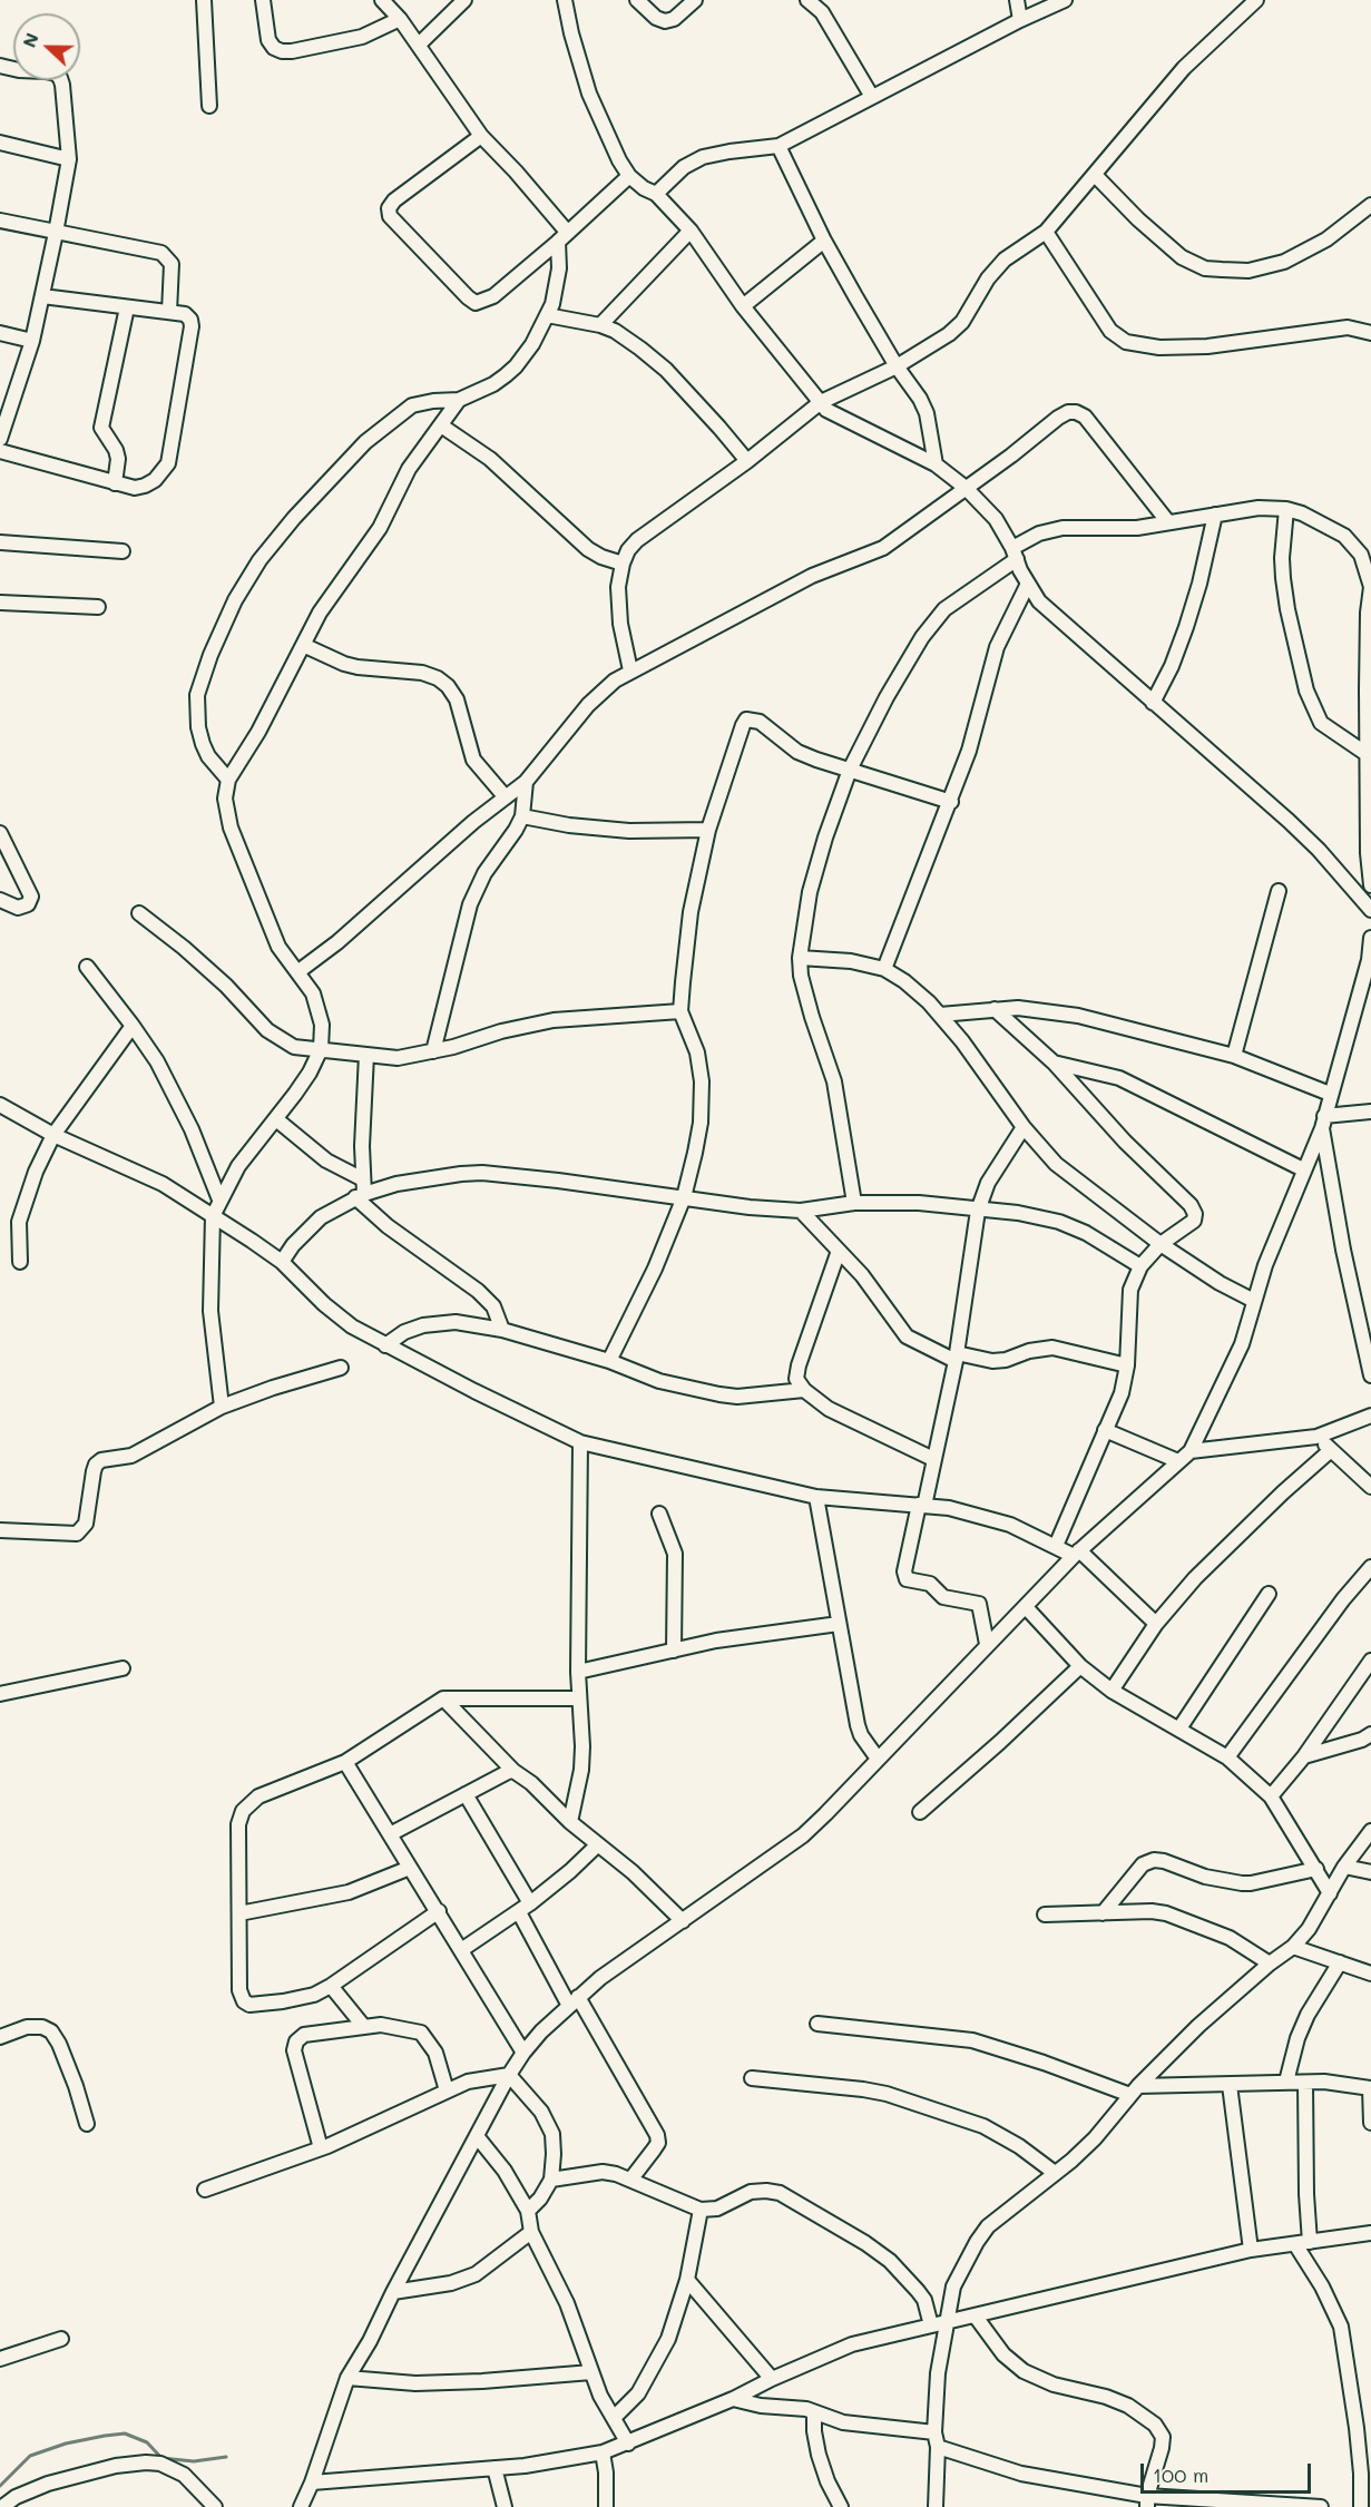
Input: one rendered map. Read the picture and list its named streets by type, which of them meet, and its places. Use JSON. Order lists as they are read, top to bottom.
{
  "scale_bar": "100 m",
  "north": "left"
}
